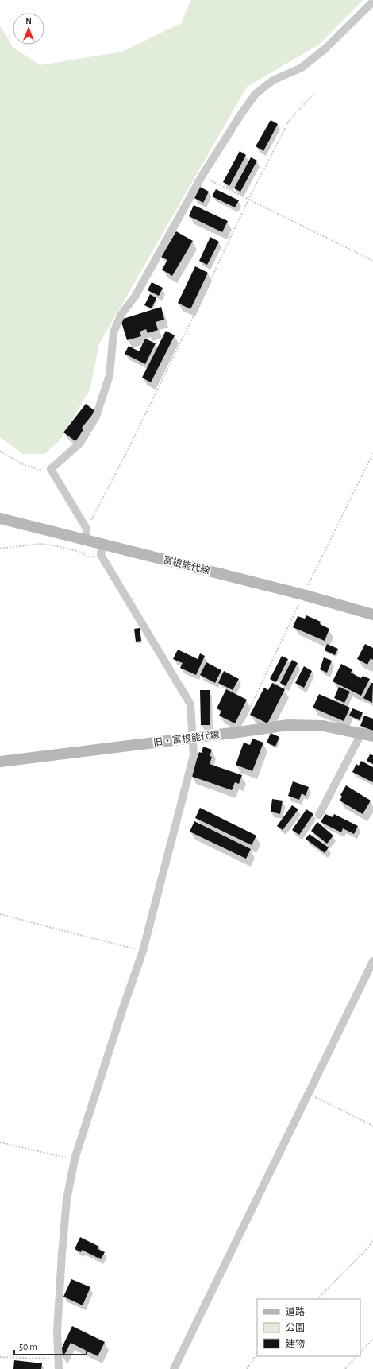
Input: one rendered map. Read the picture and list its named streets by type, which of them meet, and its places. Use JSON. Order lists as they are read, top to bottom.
{
  "streets": {
    "main road": ["富根能代線", "旧・富根能代線"]
  },
  "legend": ["道路", "公園", "建物"],
  "scale_bar": "50 m",
  "north": "top"
}
